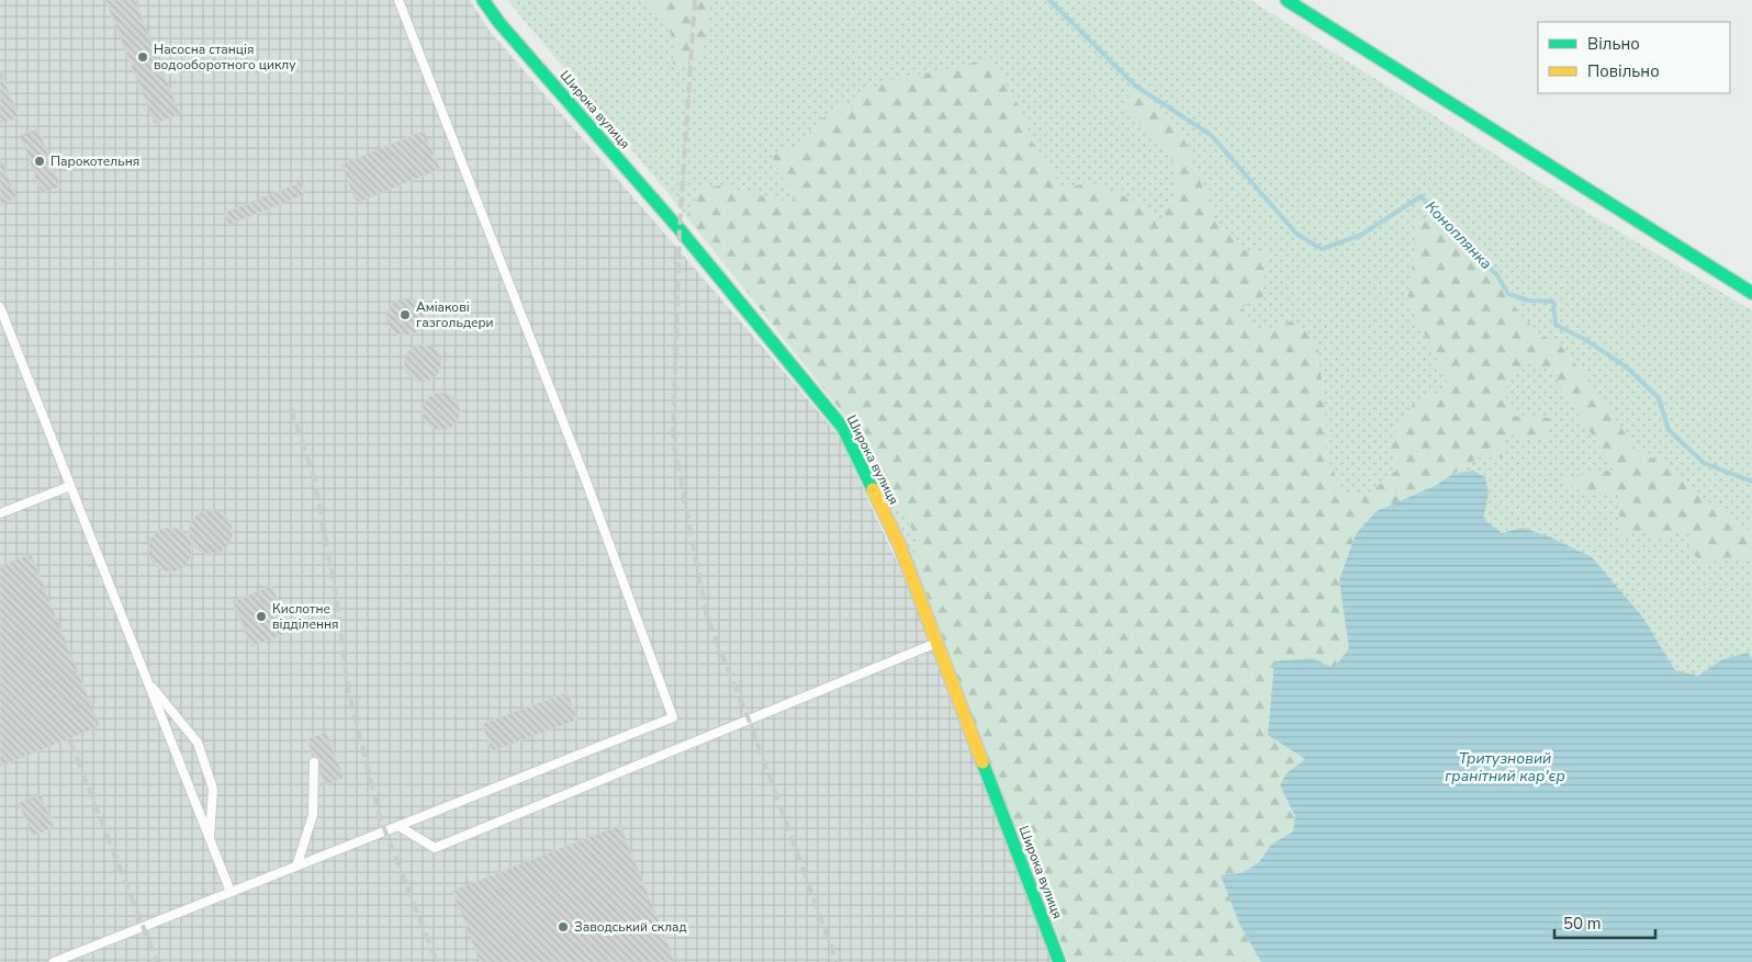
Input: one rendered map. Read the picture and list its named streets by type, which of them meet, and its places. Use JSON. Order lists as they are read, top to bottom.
{
  "streets": {
    "street": ["Широка вулиця"]
  },
  "water": ["Коноплянка", "Тритузновий гранітний кар'єр"],
  "places": [
    "Насосна станція водооборотного циклу",
    "Парокотельня",
    "Аміакові газгольдери",
    "Кислотне відділення",
    "Заводський склад"
  ],
  "legend": ["Вільно", "Повільно"],
  "scale_bar": "50 m"
}
